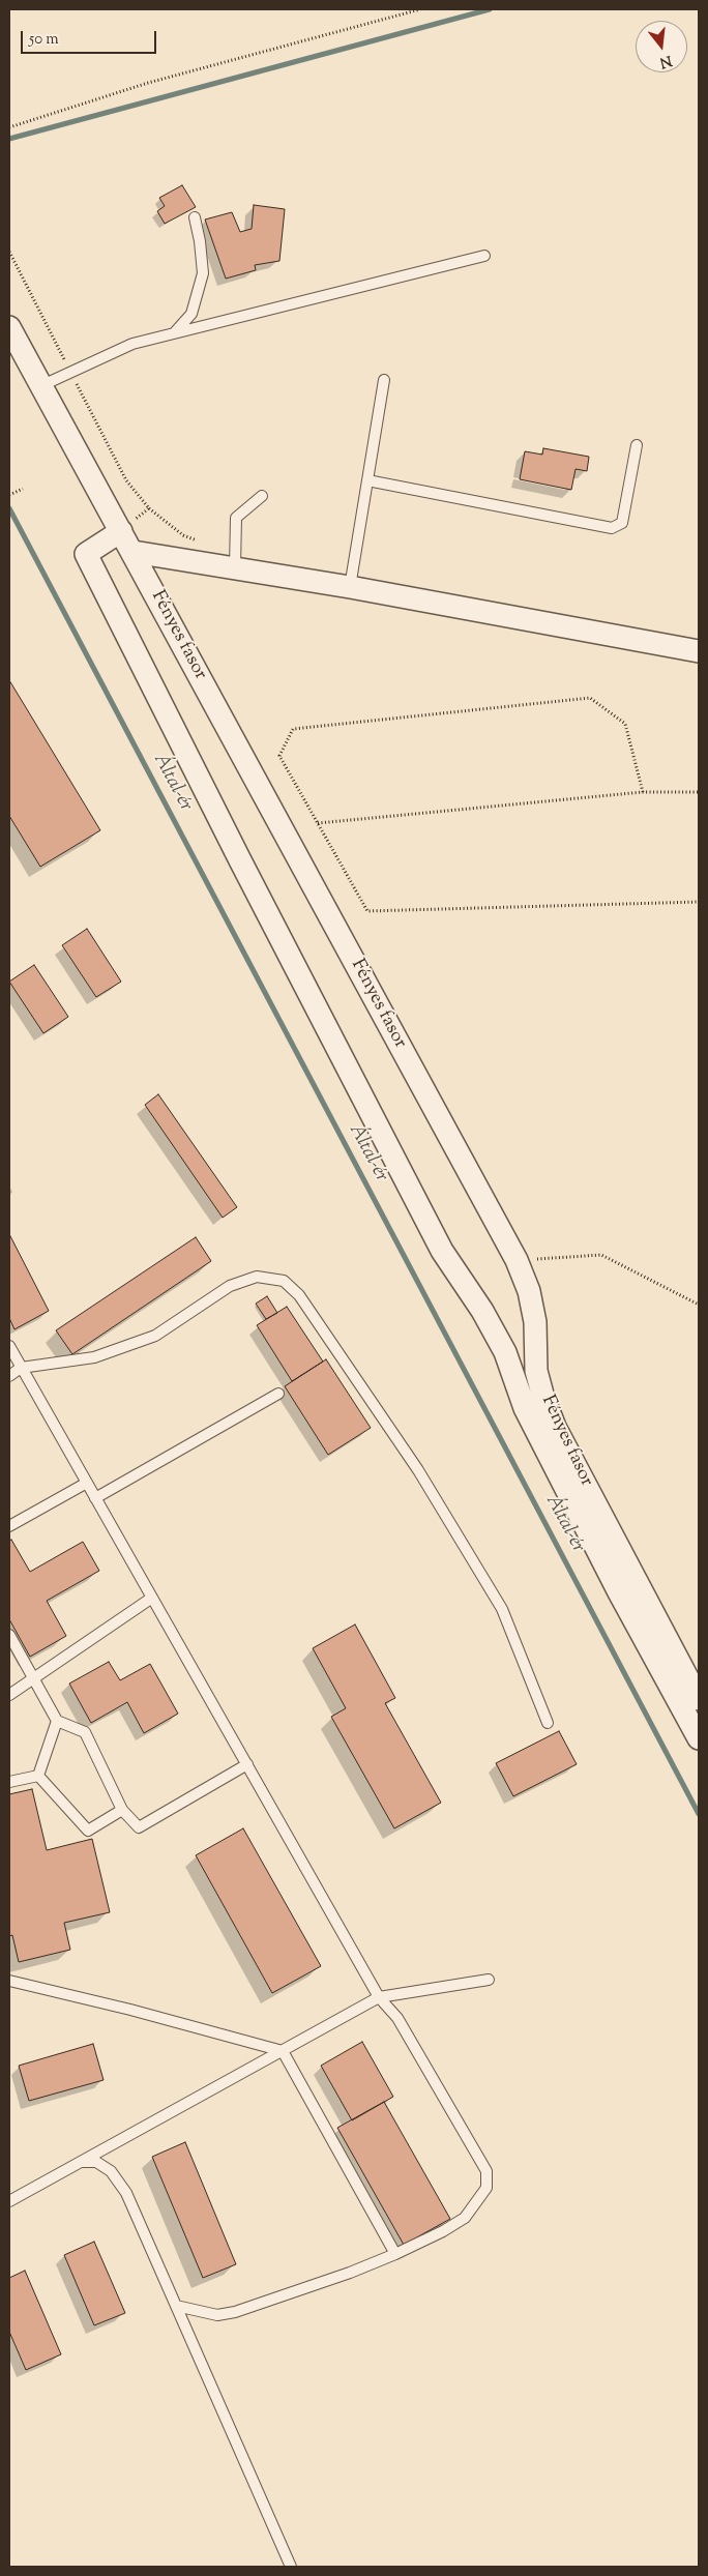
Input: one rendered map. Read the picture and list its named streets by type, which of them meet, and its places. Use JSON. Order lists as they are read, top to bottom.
{
  "streets": {
    "street": ["Fényes fasor"]
  },
  "water": ["Által-ér"],
  "scale_bar": "50 m",
  "north": "bottom"
}
